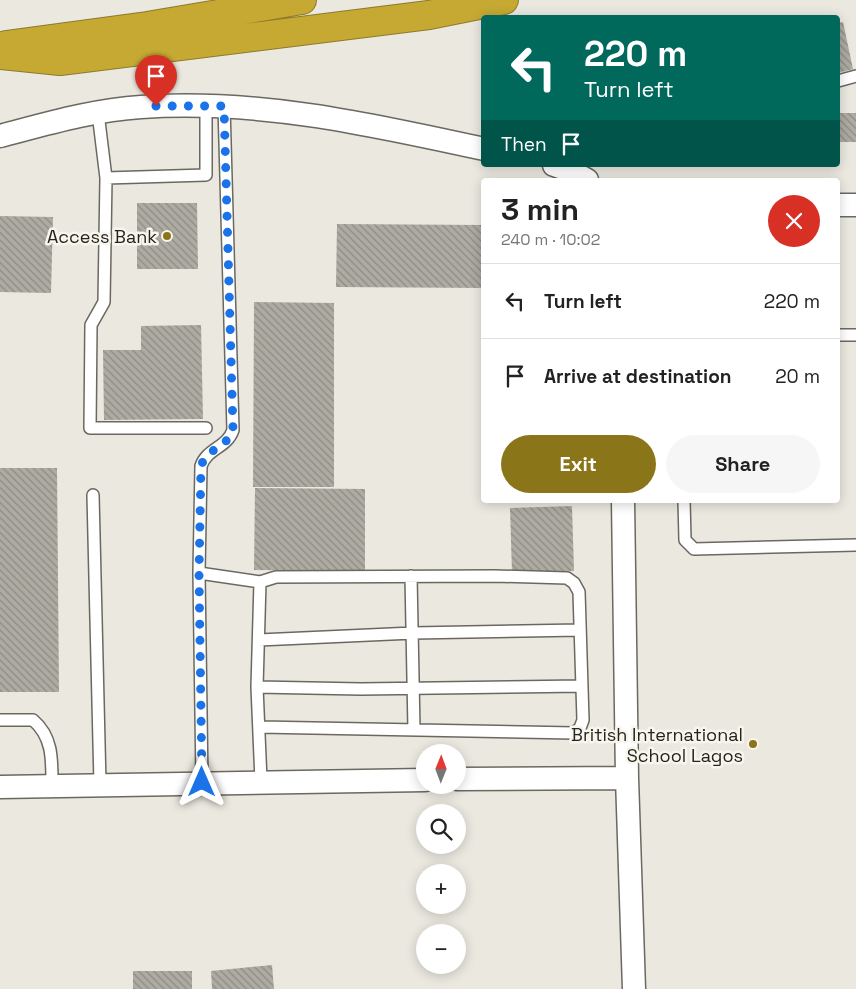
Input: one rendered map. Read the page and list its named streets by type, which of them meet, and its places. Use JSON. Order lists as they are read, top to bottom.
{
  "places": ["Access Bank", "British International School Lagos"],
  "north": "top",
  "page": {
    "turn": ["220 m", "Turn left"],
    "then": "Then",
    "heading": ["3 min", "240 m · 10:02"],
    "list": [
      {
        "name": "Turn left",
        "value": "220 m"
      },
      {
        "name": "Arrive at destination",
        "value": "20 m"
      }
    ],
    "buttons": ["Exit", "Share"],
    "map_buttons": ["+", "−"]
  }
}
